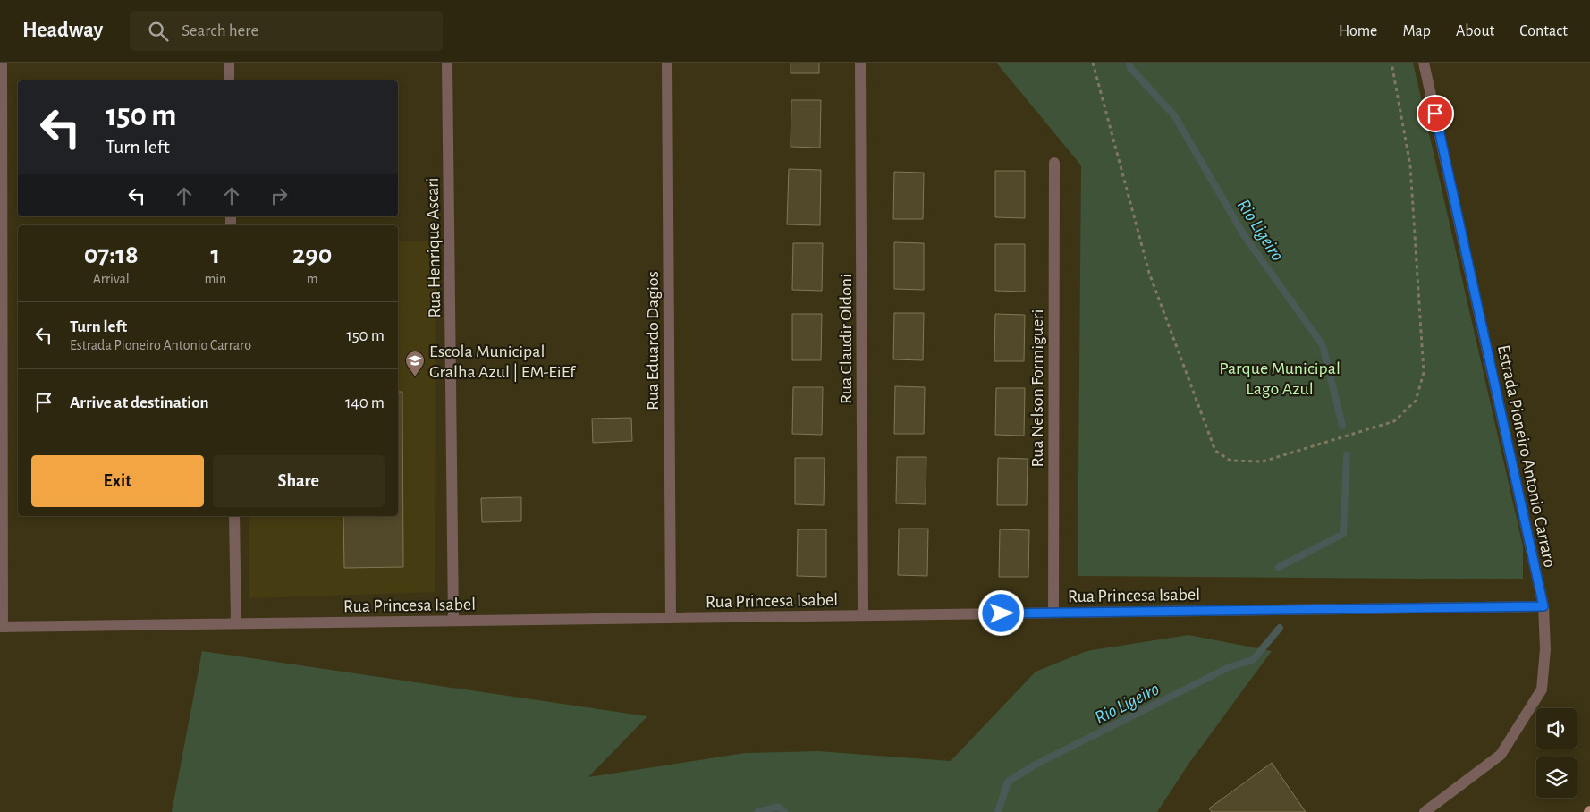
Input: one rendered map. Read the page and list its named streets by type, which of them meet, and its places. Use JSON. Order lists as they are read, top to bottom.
{
  "streets": {
    "street": [
      "Rua Henrique Ascari",
      "Rua Claudir Oldoni",
      "Rua Eduardo Dagios",
      "Rua Nelson Formigueri",
      "Estrada Pioneiro Antonio Carraro",
      "Rua Princesa Isabel"
    ]
  },
  "crossings": [
    ["Rua Henrique Ascari", "Rua Princesa Isabel"],
    ["Rua Claudir Oldoni", "Rua Princesa Isabel"],
    ["Rua Eduardo Dagios", "Rua Princesa Isabel"],
    ["Rua Nelson Formigueri", "Rua Princesa Isabel"],
    ["Estrada Pioneiro Antonio Carraro", "Rua Princesa Isabel"]
  ],
  "water": ["Rio Ligeiro"],
  "parks": ["Parque Municipal Lago Azul"],
  "places": {
    "school or university": ["Escola Municipal Gralha Azul | EM-EiEf"]
  },
  "page": {
    "header": "Headway",
    "search": "Search here",
    "nav": [
      "Home",
      "Map",
      "About",
      "Contact"
    ],
    "turn": ["150 m", "Turn left"],
    "eta": [
      "07:18",
      "Arrival",
      "1",
      "min",
      "290",
      "m"
    ],
    "list": [
      {
        "name": "Turn left",
        "note": "Estrada Pioneiro Antonio Carraro",
        "value": "150 m"
      },
      {
        "name": "Arrive at destination",
        "value": "140 m"
      }
    ],
    "buttons": ["Exit", "Share"]
  }
}
